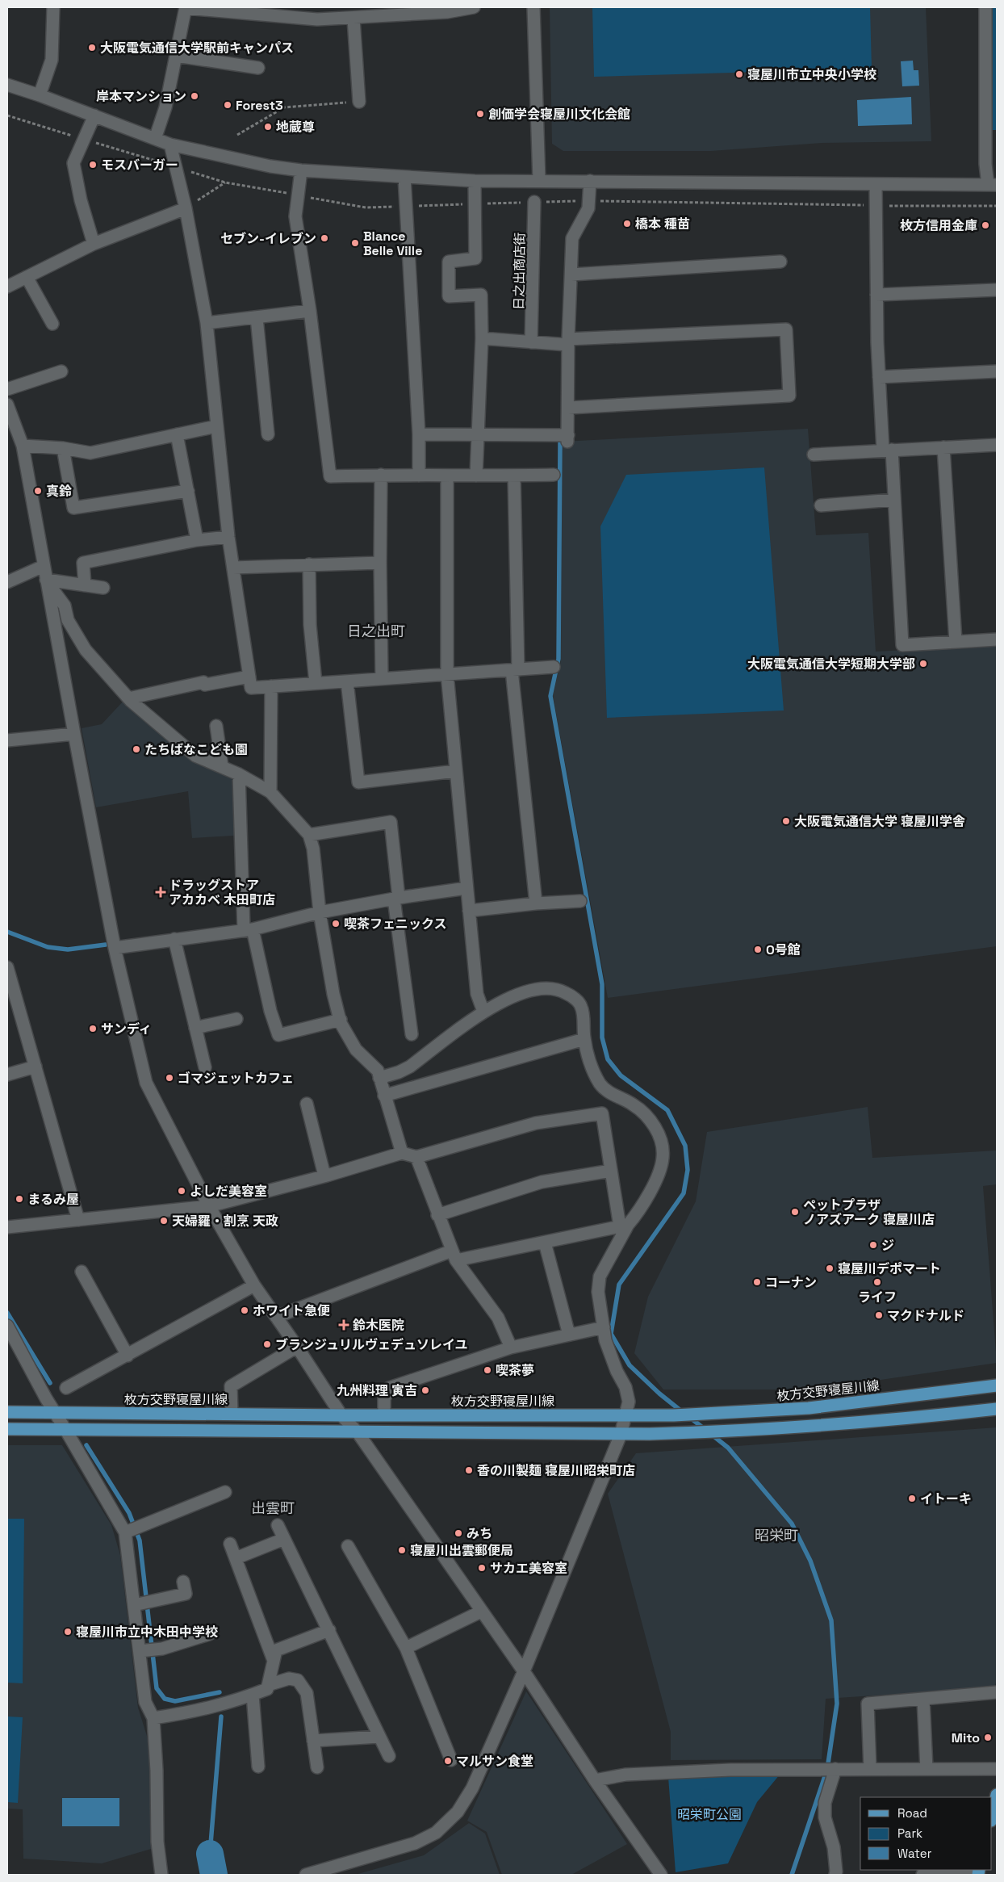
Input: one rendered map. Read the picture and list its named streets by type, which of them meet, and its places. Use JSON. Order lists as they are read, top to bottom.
{
  "streets": {
    "main road": ["枚方交野寝屋川線"],
    "street": ["日之出商店街"]
  },
  "districts": ["日之出町", "出雲町", "昭栄町"],
  "parks": ["昭栄町公園"],
  "places": {
    "other": [
      "大阪電気通信大学駅前キャンパス",
      "寝屋川市立中央小学校",
      "岸本マンション",
      "Forest3",
      "創価学会寝屋川文化会館",
      "地蔵尊",
      "モスバーガー",
      "橋本 種苗",
      "枚方信用金庫",
      "セブン-イレブン",
      "Blance Belle Ville",
      "真鈴",
      "大阪電気通信大学短期大学部",
      "たちばなこども園",
      "大阪電気通信大学 寝屋川学舎",
      "喫茶フェニックス",
      "O号館",
      "サンディ",
      "ゴマジェットカフェ",
      "よしだ美容室",
      "まるみ屋",
      "ペットプラザ ノアズアーク 寝屋川店",
      "天婦羅・割烹 天政",
      "ジ",
      "寝屋川デポマート",
      "コーナン",
      "ライフ",
      "ホワイト急便",
      "マクドナルド",
      "ブランジュリルヴェデュソレイユ",
      "喫茶夢",
      "九州料理 寅吉",
      "香の川製麺 寝屋川昭栄町店",
      "イトーキ",
      "みち",
      "寝屋川出雲郵便局",
      "サカエ美容室",
      "寝屋川市立中木田中学校",
      "Mito",
      "マルサン食堂"
    ],
    "health": ["ドラッグストア アカカベ 木田町店", "鈴木医院"]
  },
  "legend": ["Road", "Park", "Water"]
}
